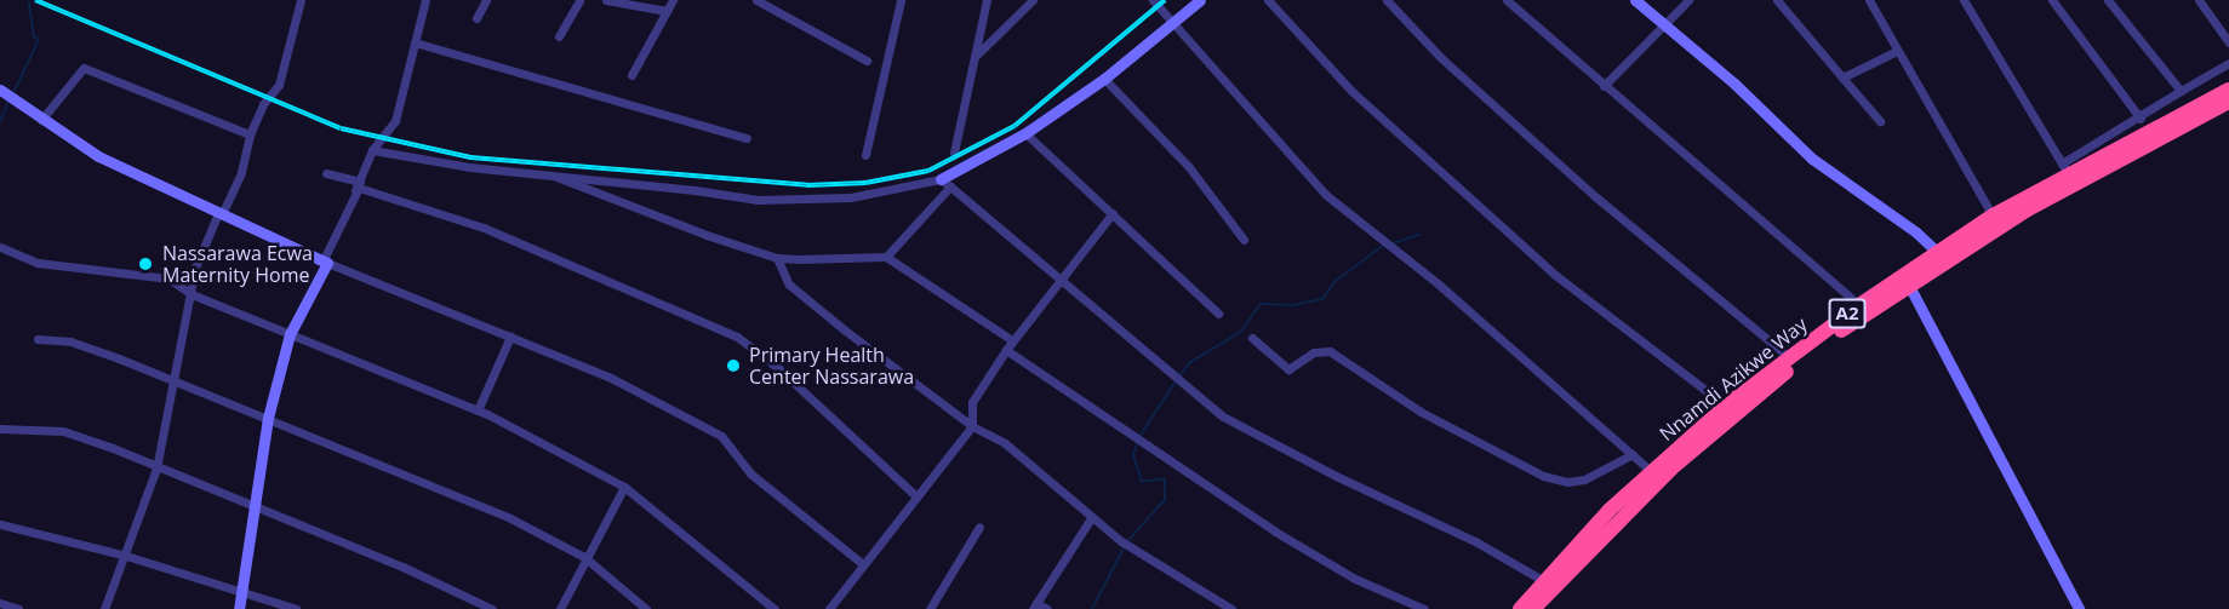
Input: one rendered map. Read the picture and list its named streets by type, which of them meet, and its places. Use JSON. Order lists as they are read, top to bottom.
{
  "streets": {
    "highway": ["A2", "Nnamdi Azikwe Way"]
  },
  "places": ["Nassarawa Ecwa Maternity Home", "Primary Health Center Nassarawa"]
}
